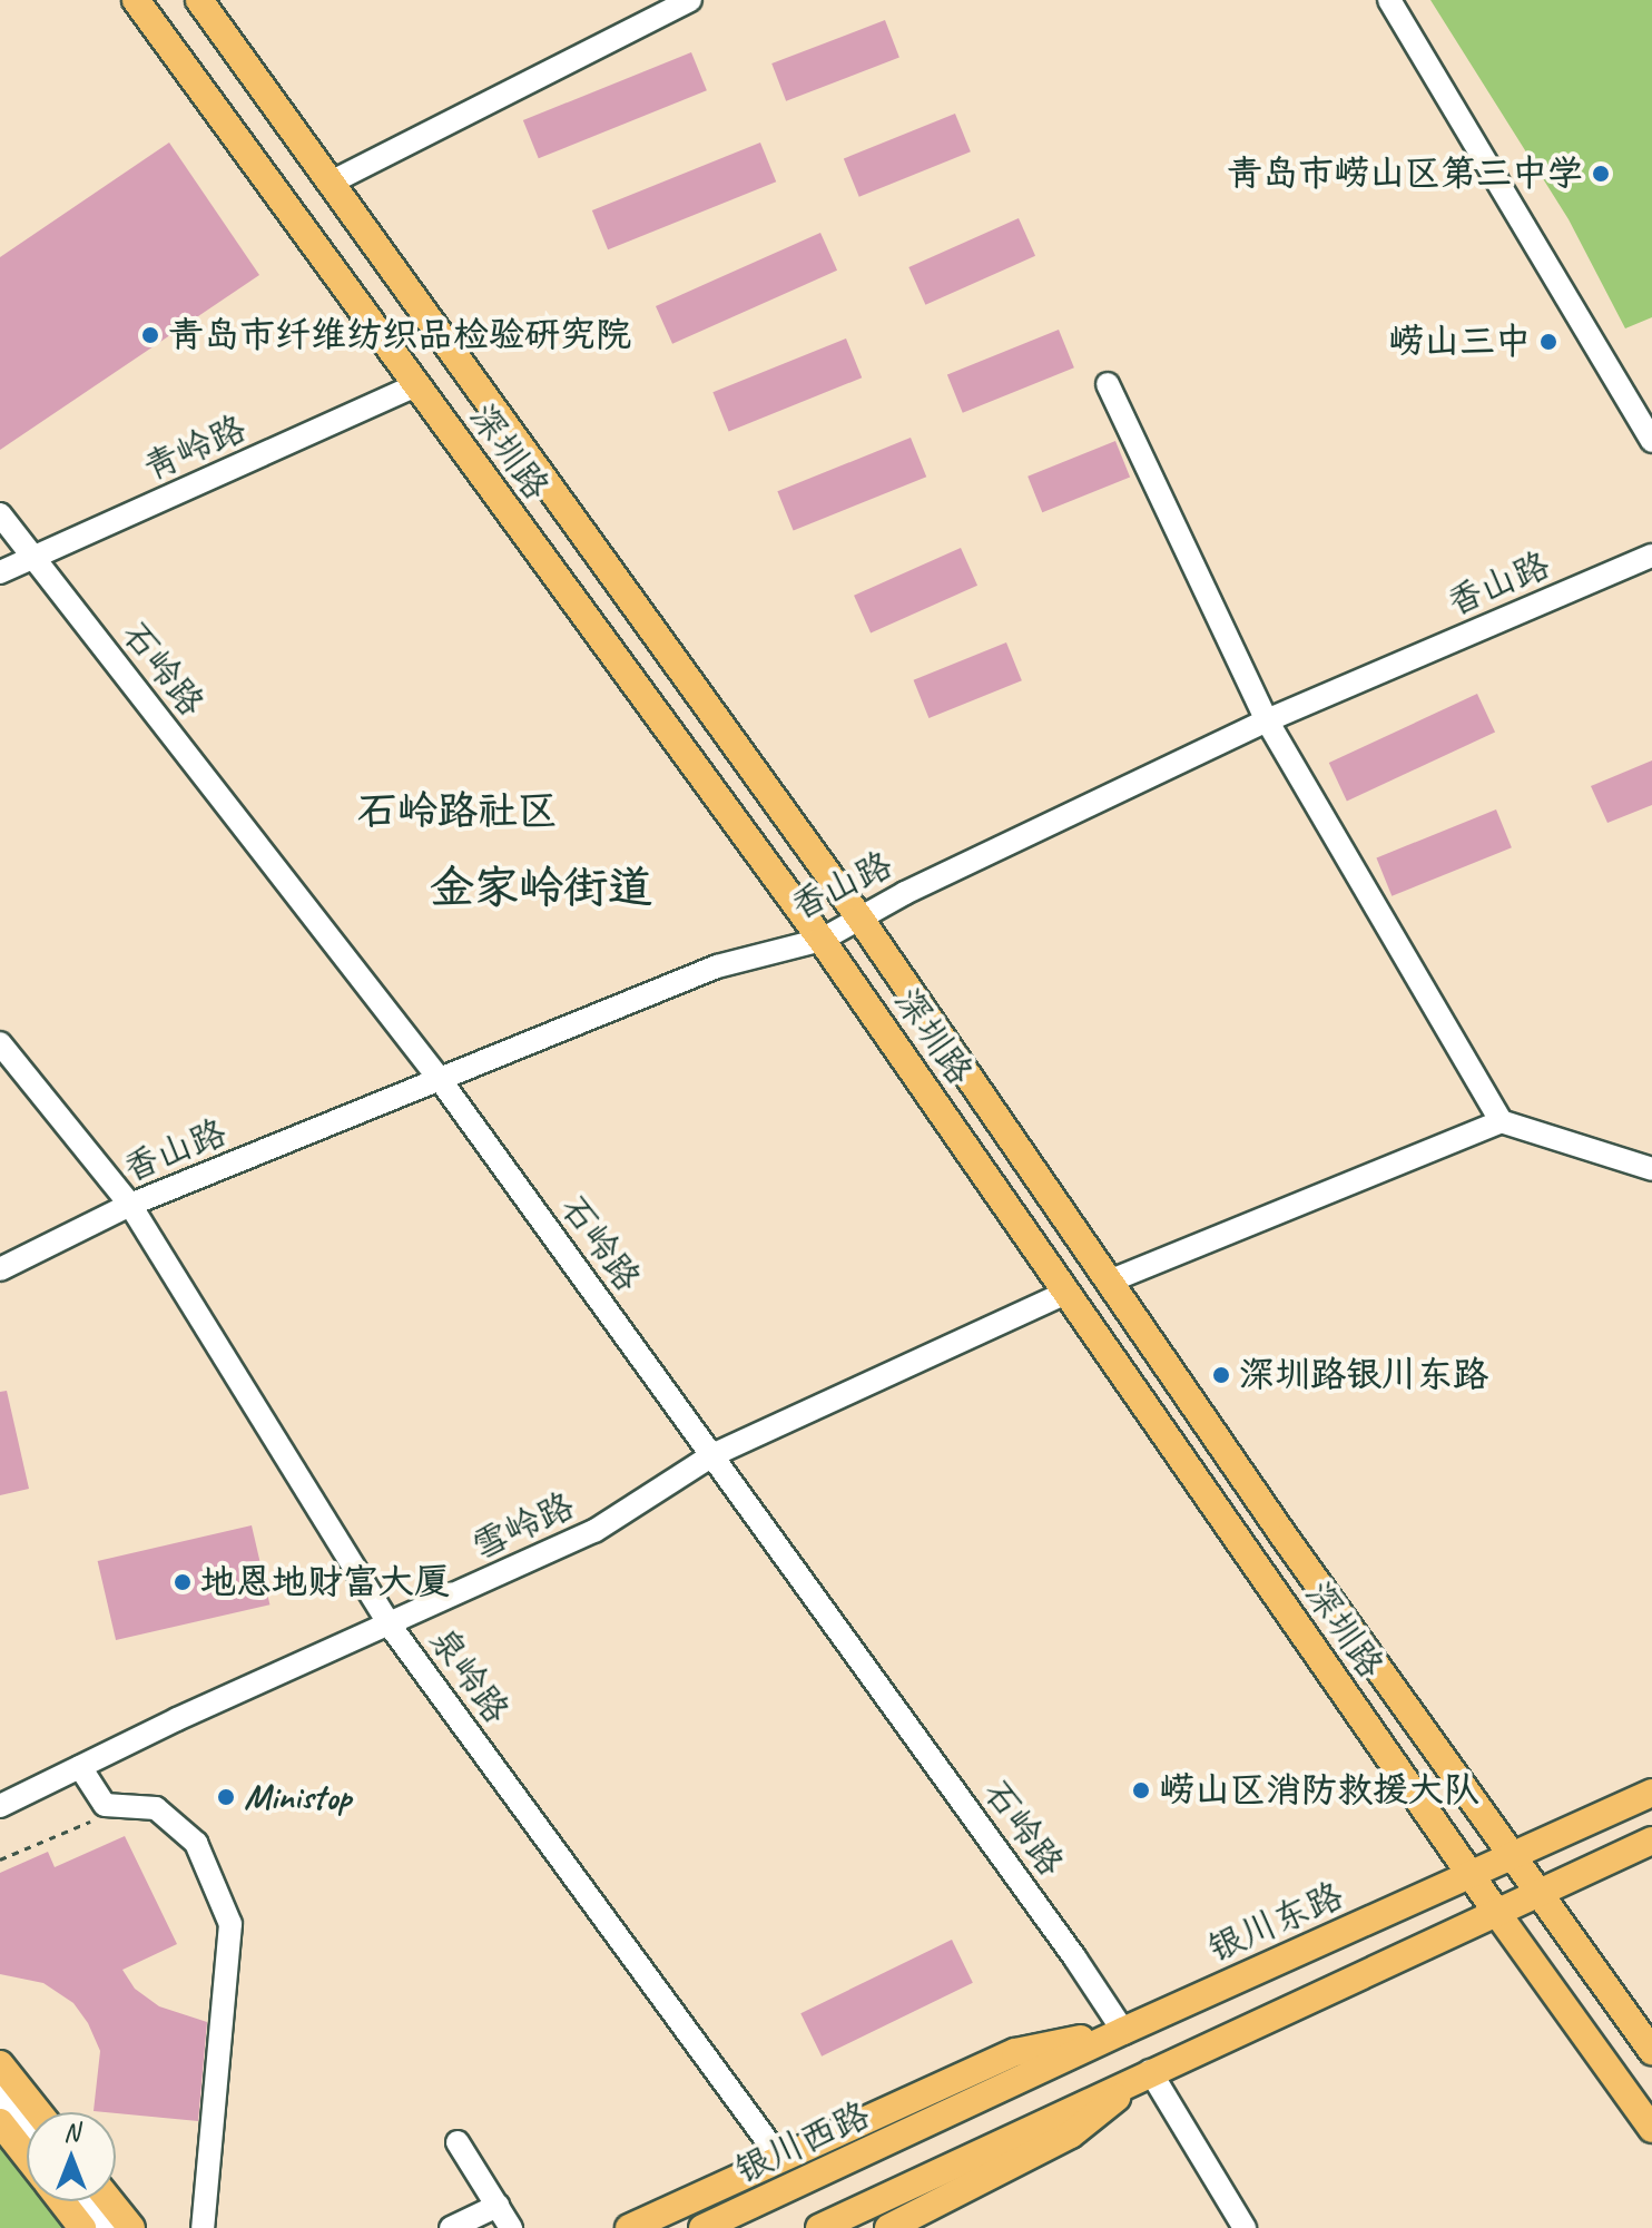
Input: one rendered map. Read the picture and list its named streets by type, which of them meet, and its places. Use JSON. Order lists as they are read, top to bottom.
{
  "streets": {
    "main road": ["深圳路", "银川东路", "银川西路"],
    "street": [
      "青岭路",
      "香山路",
      "石岭路",
      "雪岭路",
      "泉岭路"
    ]
  },
  "crossings": [
    ["青岭路", "深圳路"],
    ["青岭路", "石岭路"],
    ["深圳路", "香山路"],
    ["深圳路", "雪岭路"],
    ["深圳路", "银川东路"],
    ["香山路", "石岭路"],
    ["香山路", "泉岭路"],
    ["石岭路", "雪岭路"],
    ["石岭路", "银川东路"],
    ["雪岭路", "泉岭路"],
    ["银川东路", "银川西路"]
  ],
  "districts": ["石岭路社区", "金家岭街道"],
  "places": [
    "青岛市崂山区第三中学",
    "青岛市纤维纺织品检验研究院",
    "崂山三中",
    "深圳路银川东路",
    "地恩地财富大厦",
    "崂山区消防救援大队",
    "Ministop"
  ],
  "north": "top"
}
